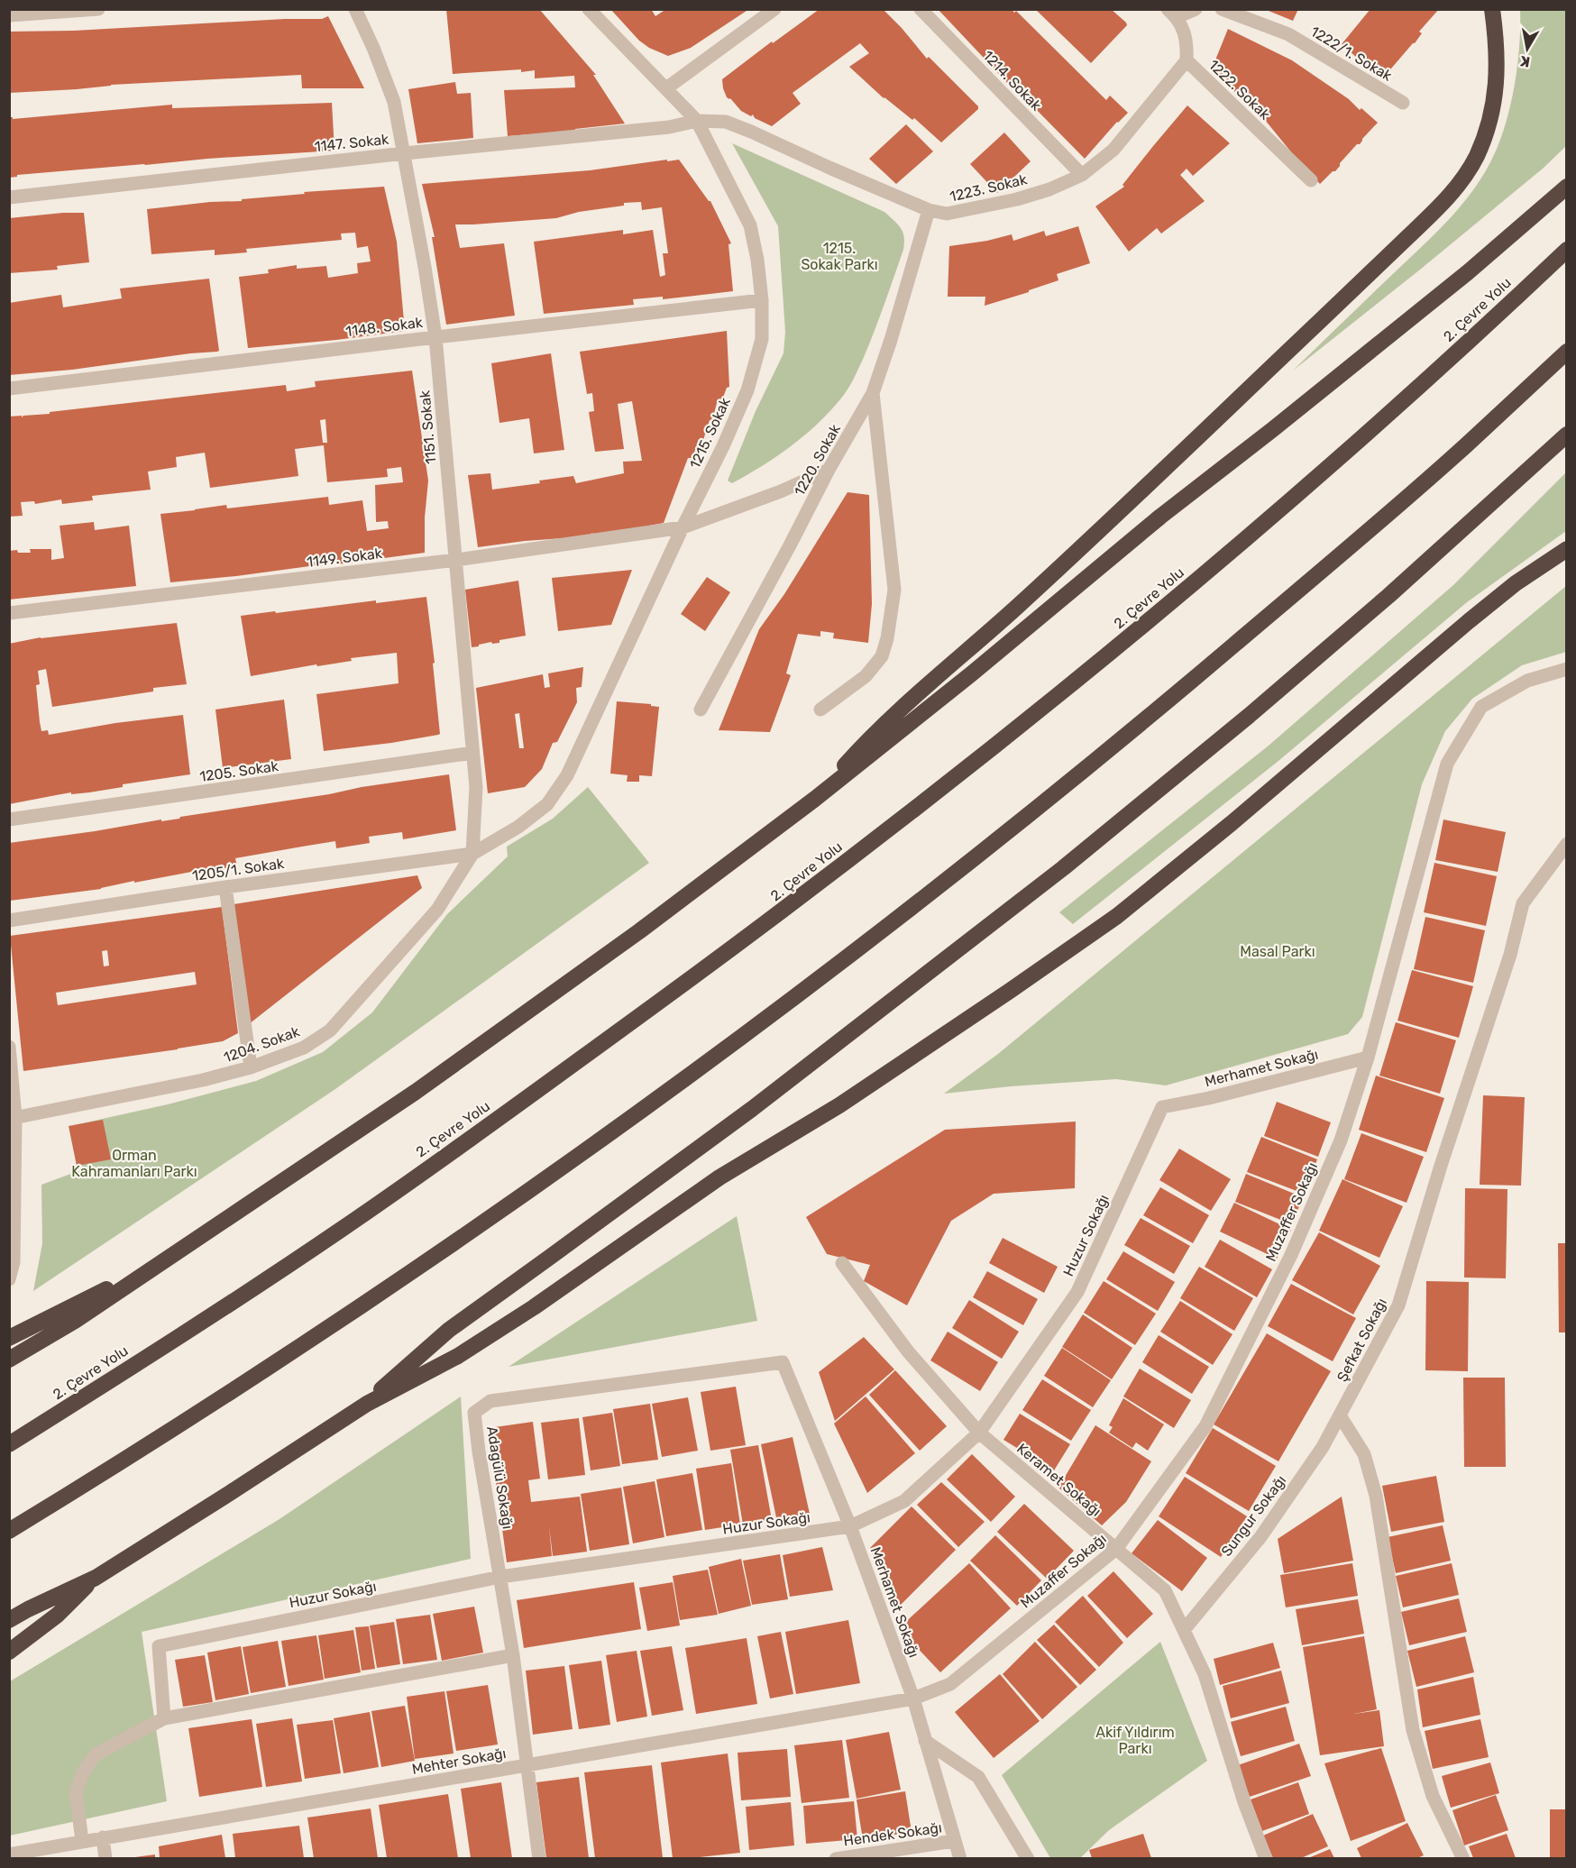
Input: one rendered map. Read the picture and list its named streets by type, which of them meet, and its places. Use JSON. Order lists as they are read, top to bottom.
{
  "streets": {
    "highway": ["2. Çevre Yolu"],
    "street": [
      "1222/1. Sokak",
      "1214. Sokak",
      "1222. Sokak",
      "1147. Sokak",
      "1223. Sokak",
      "1148. Sokak",
      "1151. Sokak",
      "1215. Sokak",
      "1220. Sokak",
      "1149. Sokak",
      "1205. Sokak",
      "1205/1. Sokak",
      "1204. Sokak",
      "Merhamet Sokağı",
      "Muzaffer Sokağı",
      "Huzur Sokağı",
      "Şefkat Sokağı",
      "Adagülü Sokağı",
      "Keramet Sokağı",
      "Sungur Sokağı",
      "Mehter Sokağı",
      "Hendek Sokağı"
    ]
  },
  "crossings": [
    ["1214. Sokak", "1223. Sokak"],
    ["1222. Sokak", "1223. Sokak"],
    ["1147. Sokak", "1223. Sokak"],
    ["1147. Sokak", "1151. Sokak"],
    ["1147. Sokak", "1215. Sokak"],
    ["1223. Sokak", "1215. Sokak"],
    ["1223. Sokak", "1220. Sokak"],
    ["1148. Sokak", "1151. Sokak"],
    ["1148. Sokak", "1215. Sokak"],
    ["1151. Sokak", "1215. Sokak"],
    ["1151. Sokak", "1149. Sokak"],
    ["1151. Sokak", "1205. Sokak"],
    ["1151. Sokak", "1205/1. Sokak"],
    ["1151. Sokak", "1204. Sokak"],
    ["1215. Sokak", "1149. Sokak"],
    ["1215. Sokak", "1205/1. Sokak"],
    ["1215. Sokak", "1204. Sokak"],
    ["1220. Sokak", "1149. Sokak"],
    ["1205/1. Sokak", "1204. Sokak"],
    ["Merhamet Sokağı", "Muzaffer Sokağı"],
    ["Merhamet Sokağı", "Huzur Sokağı"],
    ["Merhamet Sokağı", "Adagülü Sokağı"],
    ["Merhamet Sokağı", "Mehter Sokağı"],
    ["Merhamet Sokağı", "Hendek Sokağı"],
    ["Muzaffer Sokağı", "Keramet Sokağı"],
    ["Muzaffer Sokağı", "Mehter Sokağı"],
    ["Huzur Sokağı", "Adagülü Sokağı"],
    ["Huzur Sokağı", "Keramet Sokağı"],
    ["Şefkat Sokağı", "Sungur Sokağı"],
    ["Adagülü Sokağı", "Mehter Sokağı"],
    ["Keramet Sokağı", "Sungur Sokağı"]
  ],
  "parks": [
    "1215. Sokak Parkı",
    "Masal Parkı",
    "Orman Kahramanları Parkı",
    "Akif Yıldırım Parkı"
  ],
  "north": "bottom"
}
